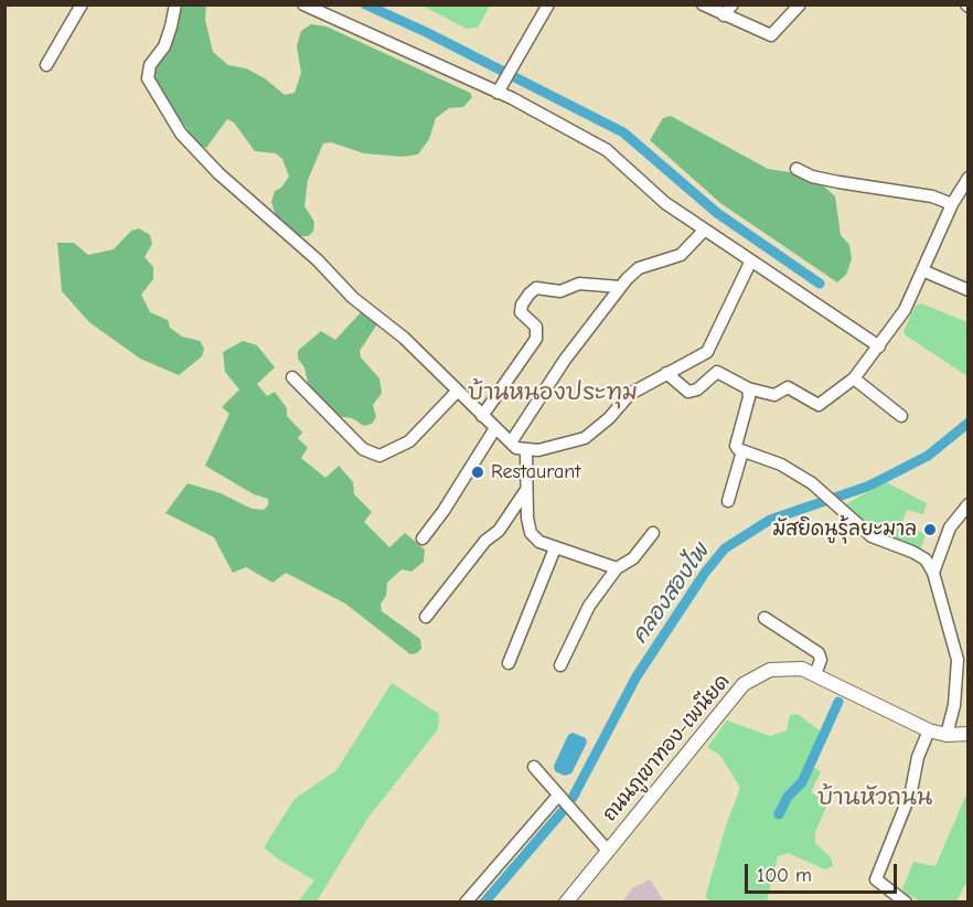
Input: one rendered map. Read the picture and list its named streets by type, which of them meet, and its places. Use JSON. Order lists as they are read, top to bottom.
{
  "streets": {
    "street": ["ถนนภูเขาทอง-เพนียด"]
  },
  "districts": ["บ้านหนองประทุม", "บ้านหัวถนน"],
  "water": ["คลองสองไพ"],
  "places": ["Restaurant", "มัสยิดนูรุ้ลยะมาล"],
  "scale_bar": "100 m"
}
